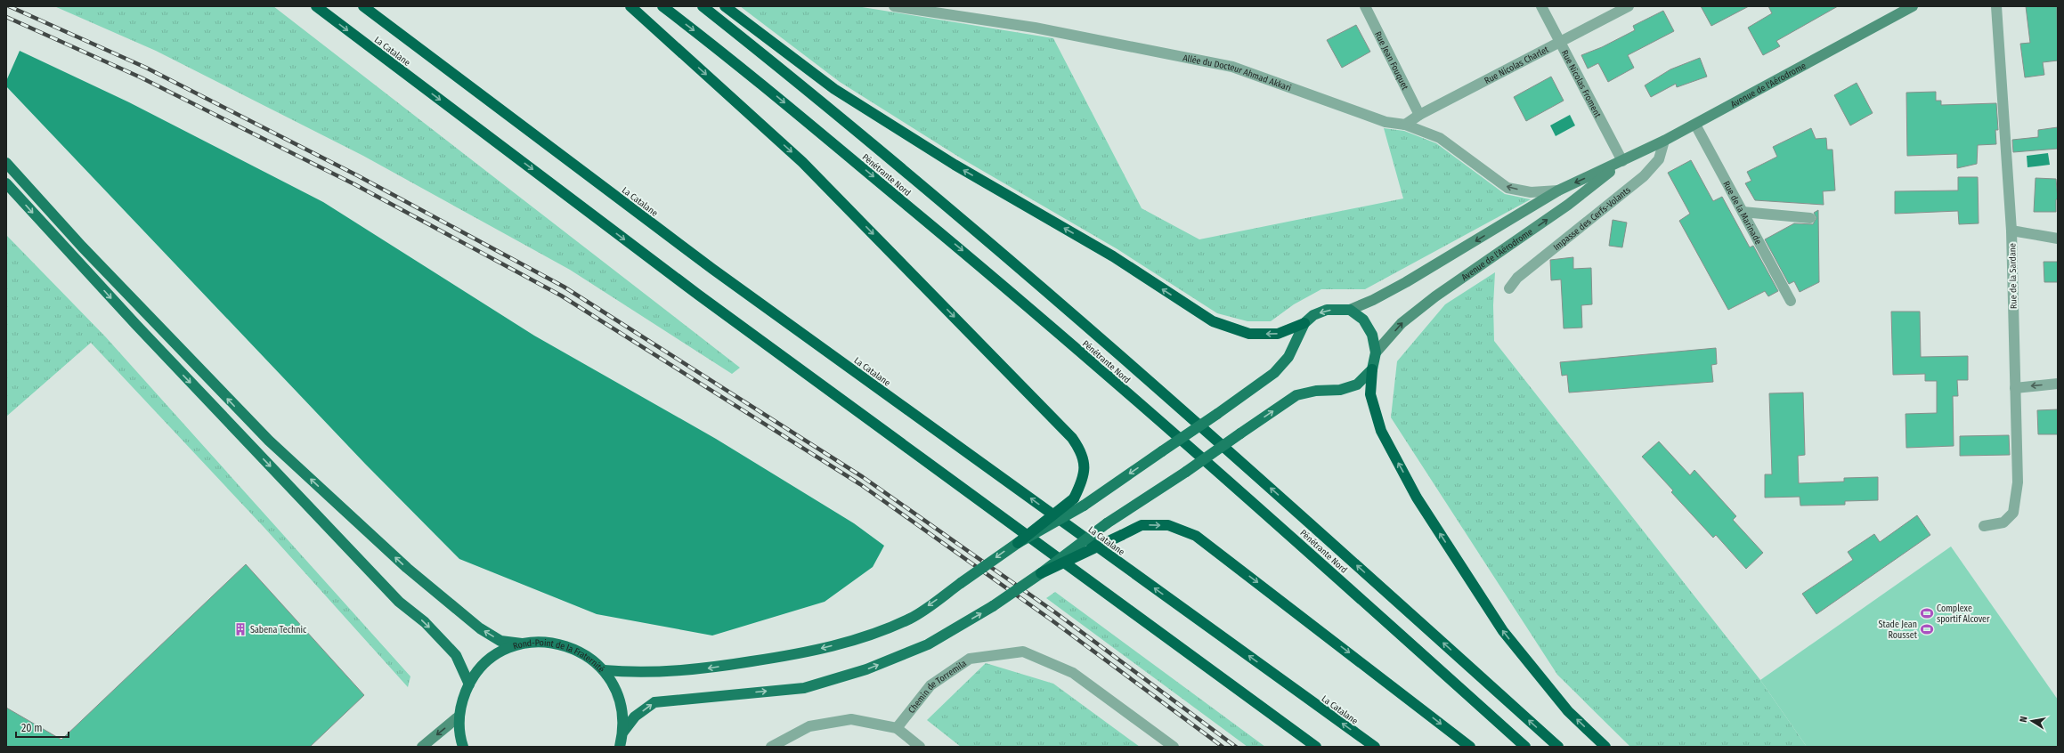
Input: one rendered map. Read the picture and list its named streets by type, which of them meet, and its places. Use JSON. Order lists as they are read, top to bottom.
{
  "streets": {
    "highway": ["La Catalane", "Pénétrante Nord"],
    "main road": ["Avenue de l'Aérodrome", "Rond-Point de la Fraternité"],
    "street": [
      "Rue Jean Fouquet",
      "Rue Nicolas Charlet",
      "Allée du Docteur Ahmad Akkari",
      "Rue Nicolas Froment",
      "Rue de la Marinade",
      "Impasse des Cerfs-Volants",
      "Rue de la Sardane",
      "Chemin de Torremila"
    ]
  },
  "crossings": [
    ["Rue Jean Fouquet", "Rue Nicolas Charlet"],
    ["Rue Nicolas Charlet", "Allée du Docteur Ahmad Akkari"],
    ["Rue Nicolas Charlet", "Rue Nicolas Froment"],
    ["Allée du Docteur Ahmad Akkari", "Avenue de l'Aérodrome"],
    ["Rue Nicolas Froment", "Avenue de l'Aérodrome"],
    ["Avenue de l'Aérodrome", "Rue de la Marinade"],
    ["Avenue de l'Aérodrome", "Impasse des Cerfs-Volants"]
  ],
  "places": {
    "sports": ["Complexe sportif Alcover", "Stade Jean Rousset"],
    "building": ["Sabena Technic"]
  },
  "scale_bar": "20 m",
  "north": "left"
}
